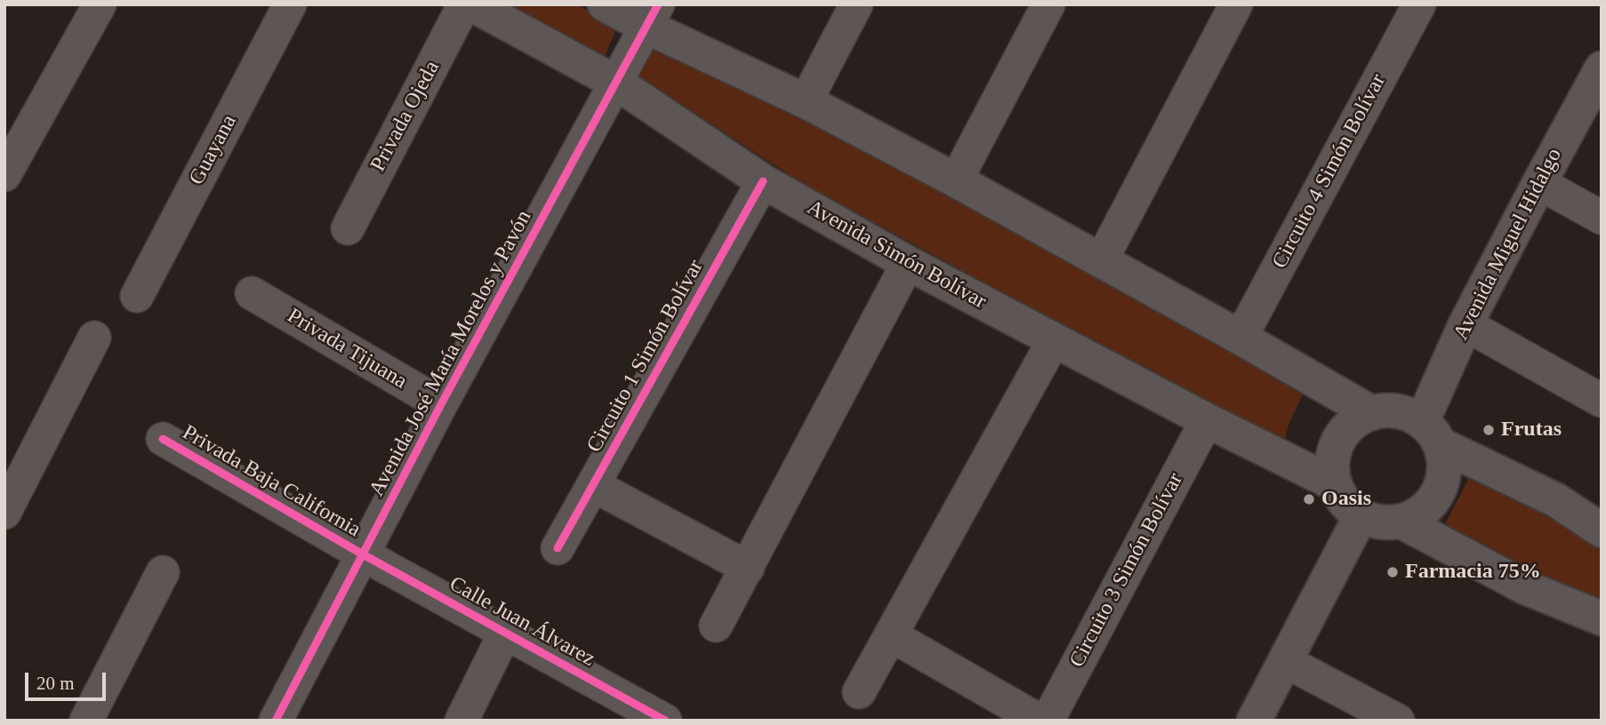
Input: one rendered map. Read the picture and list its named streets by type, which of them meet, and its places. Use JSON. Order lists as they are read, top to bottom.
{
  "streets": {
    "main road": ["Avenida Miguel Hidalgo", "Avenida Simón Bolívar"],
    "street": [
      "Privada Ojeda",
      "Guayana",
      "Circuito 4 Simón Bolívar",
      "Privada Tijuana",
      "Avenida José María Morelos y Pavón",
      "Circuito 1 Simón Bolívar",
      "Privada Baja California",
      "Circuito 3 Simón Bolívar",
      "Calle Juan Álvarez"
    ]
  },
  "crossings": [
    ["Avenida Miguel Hidalgo", "Avenida Simón Bolívar"],
    ["Avenida Simón Bolívar", "Avenida José María Morelos y Pavón"],
    ["Avenida Simón Bolívar", "Circuito 1 Simón Bolívar"],
    ["Avenida Simón Bolívar", "Circuito 3 Simón Bolívar"],
    ["Privada Tijuana", "Avenida José María Morelos y Pavón"],
    ["Avenida José María Morelos y Pavón", "Privada Baja California"],
    ["Avenida José María Morelos y Pavón", "Calle Juan Álvarez"],
    ["Privada Baja California", "Calle Juan Álvarez"]
  ],
  "places": ["Frutas", "Oasis", "Farmacia 75%"],
  "scale_bar": "20 m"
}
